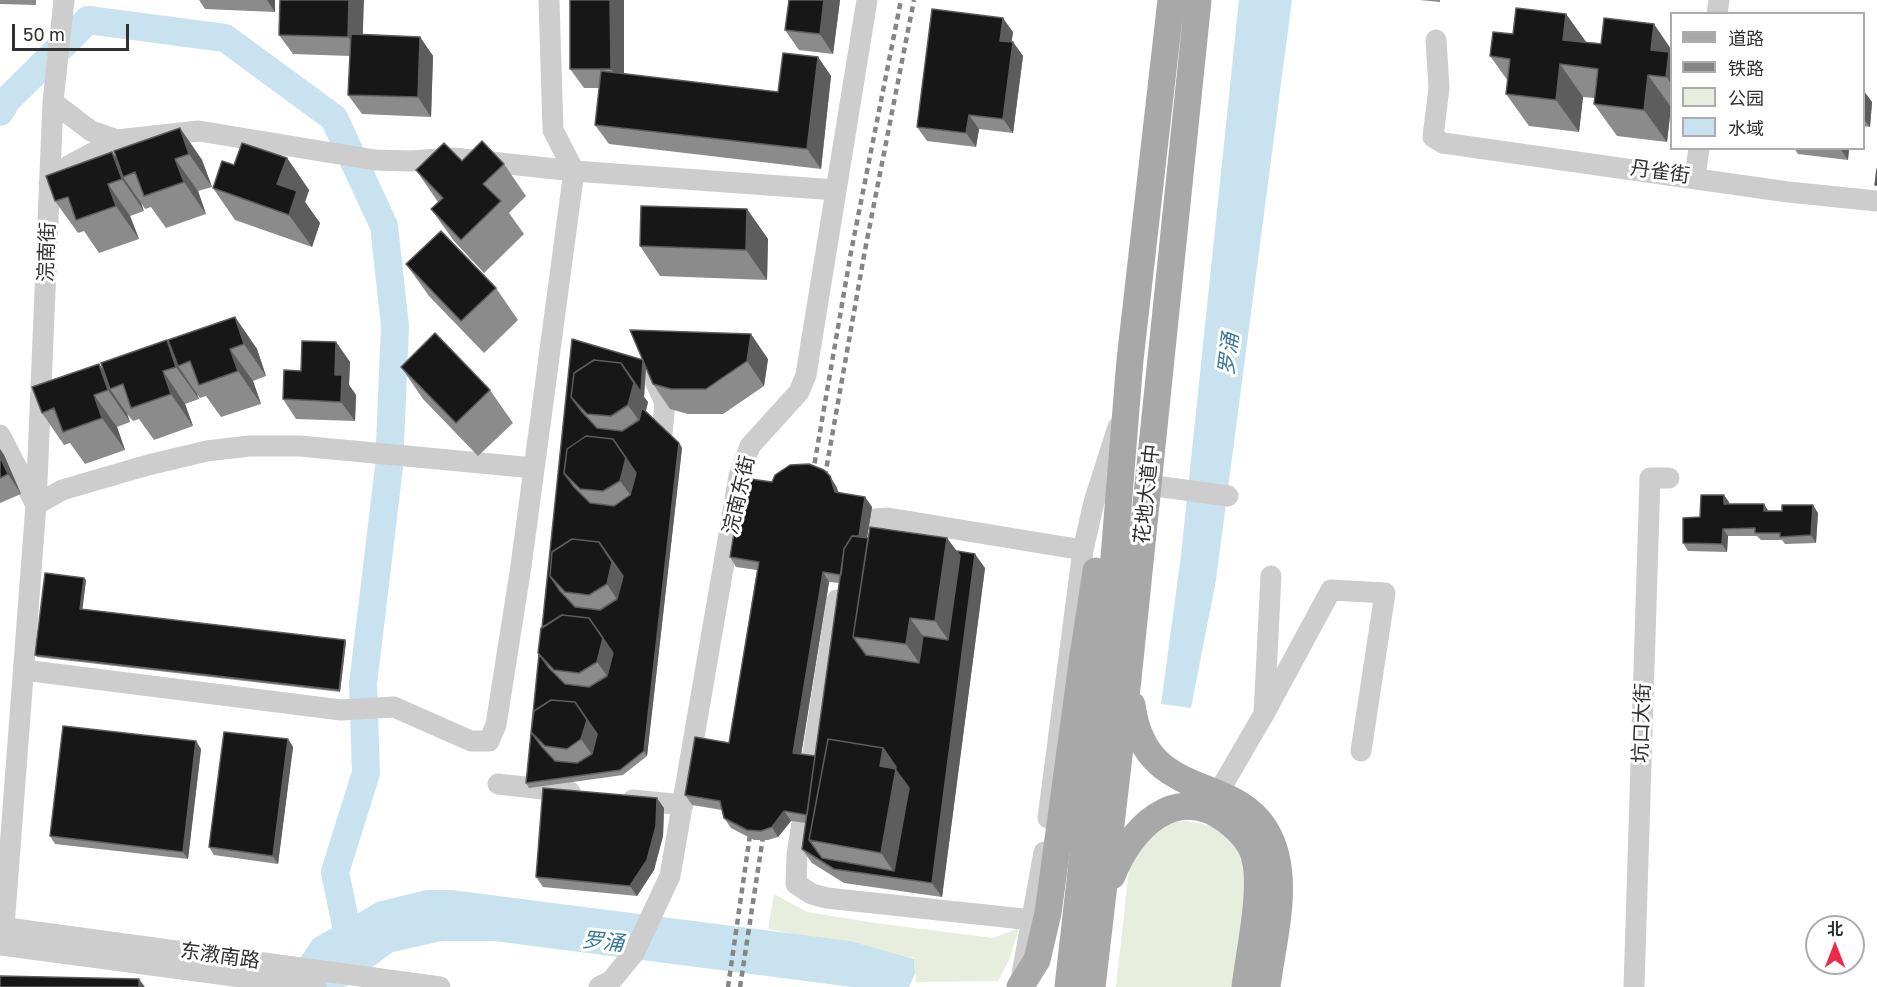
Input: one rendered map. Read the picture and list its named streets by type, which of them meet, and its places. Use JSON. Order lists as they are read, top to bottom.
{
  "streets": {
    "main road": ["花地大道中"],
    "street": [
      "丹雀街",
      "浣南街",
      "浣南东街",
      "坑口大街",
      "东漖南路"
    ]
  },
  "crossings": [
    ["浣南街", "东漖南路"]
  ],
  "water": ["罗涌"],
  "legend": [
    "道路",
    "铁路",
    "公园",
    "水域"
  ],
  "scale_bar": "50 m",
  "north": "top"
}
